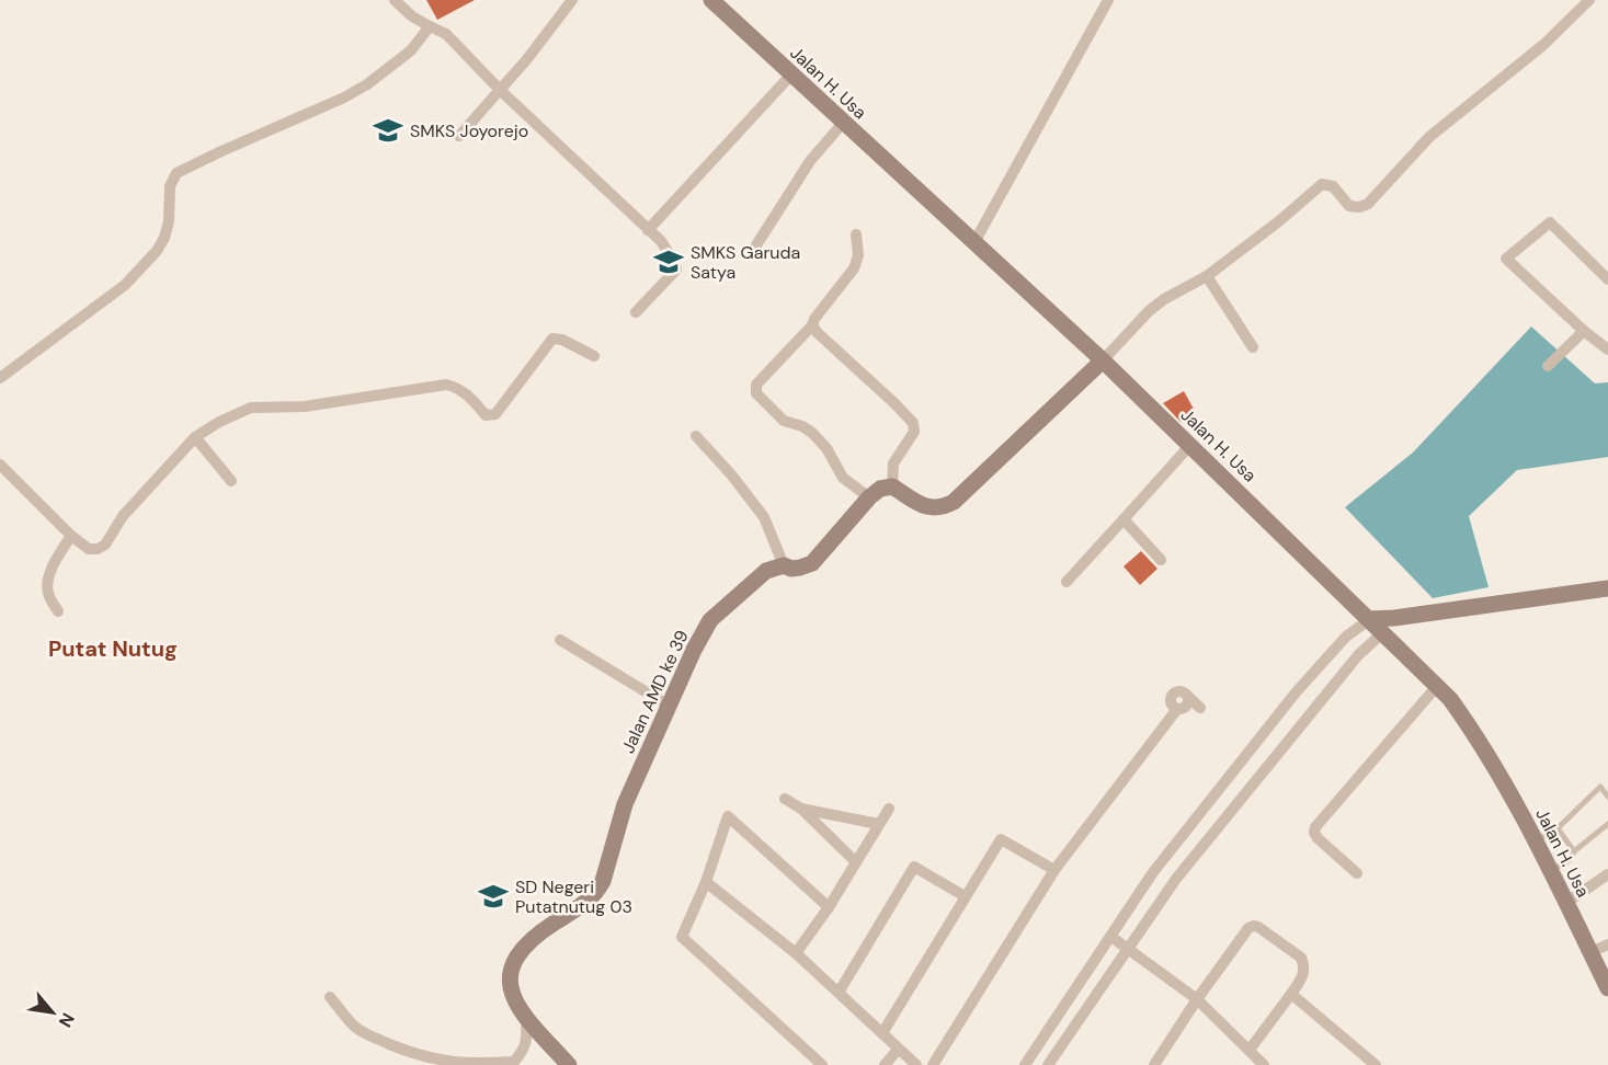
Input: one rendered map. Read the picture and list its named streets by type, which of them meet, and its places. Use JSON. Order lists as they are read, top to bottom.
{
  "streets": {
    "street": ["Jalan H. Usa", "Jalan AMD ke 39"]
  },
  "districts": ["Putat Nutug"],
  "places": {
    "school or university": ["SMKS Joyorejo", "SMKS Garuda Satya", "SD Negeri Putatnutug 03"]
  },
  "north": "bottom right"
}
